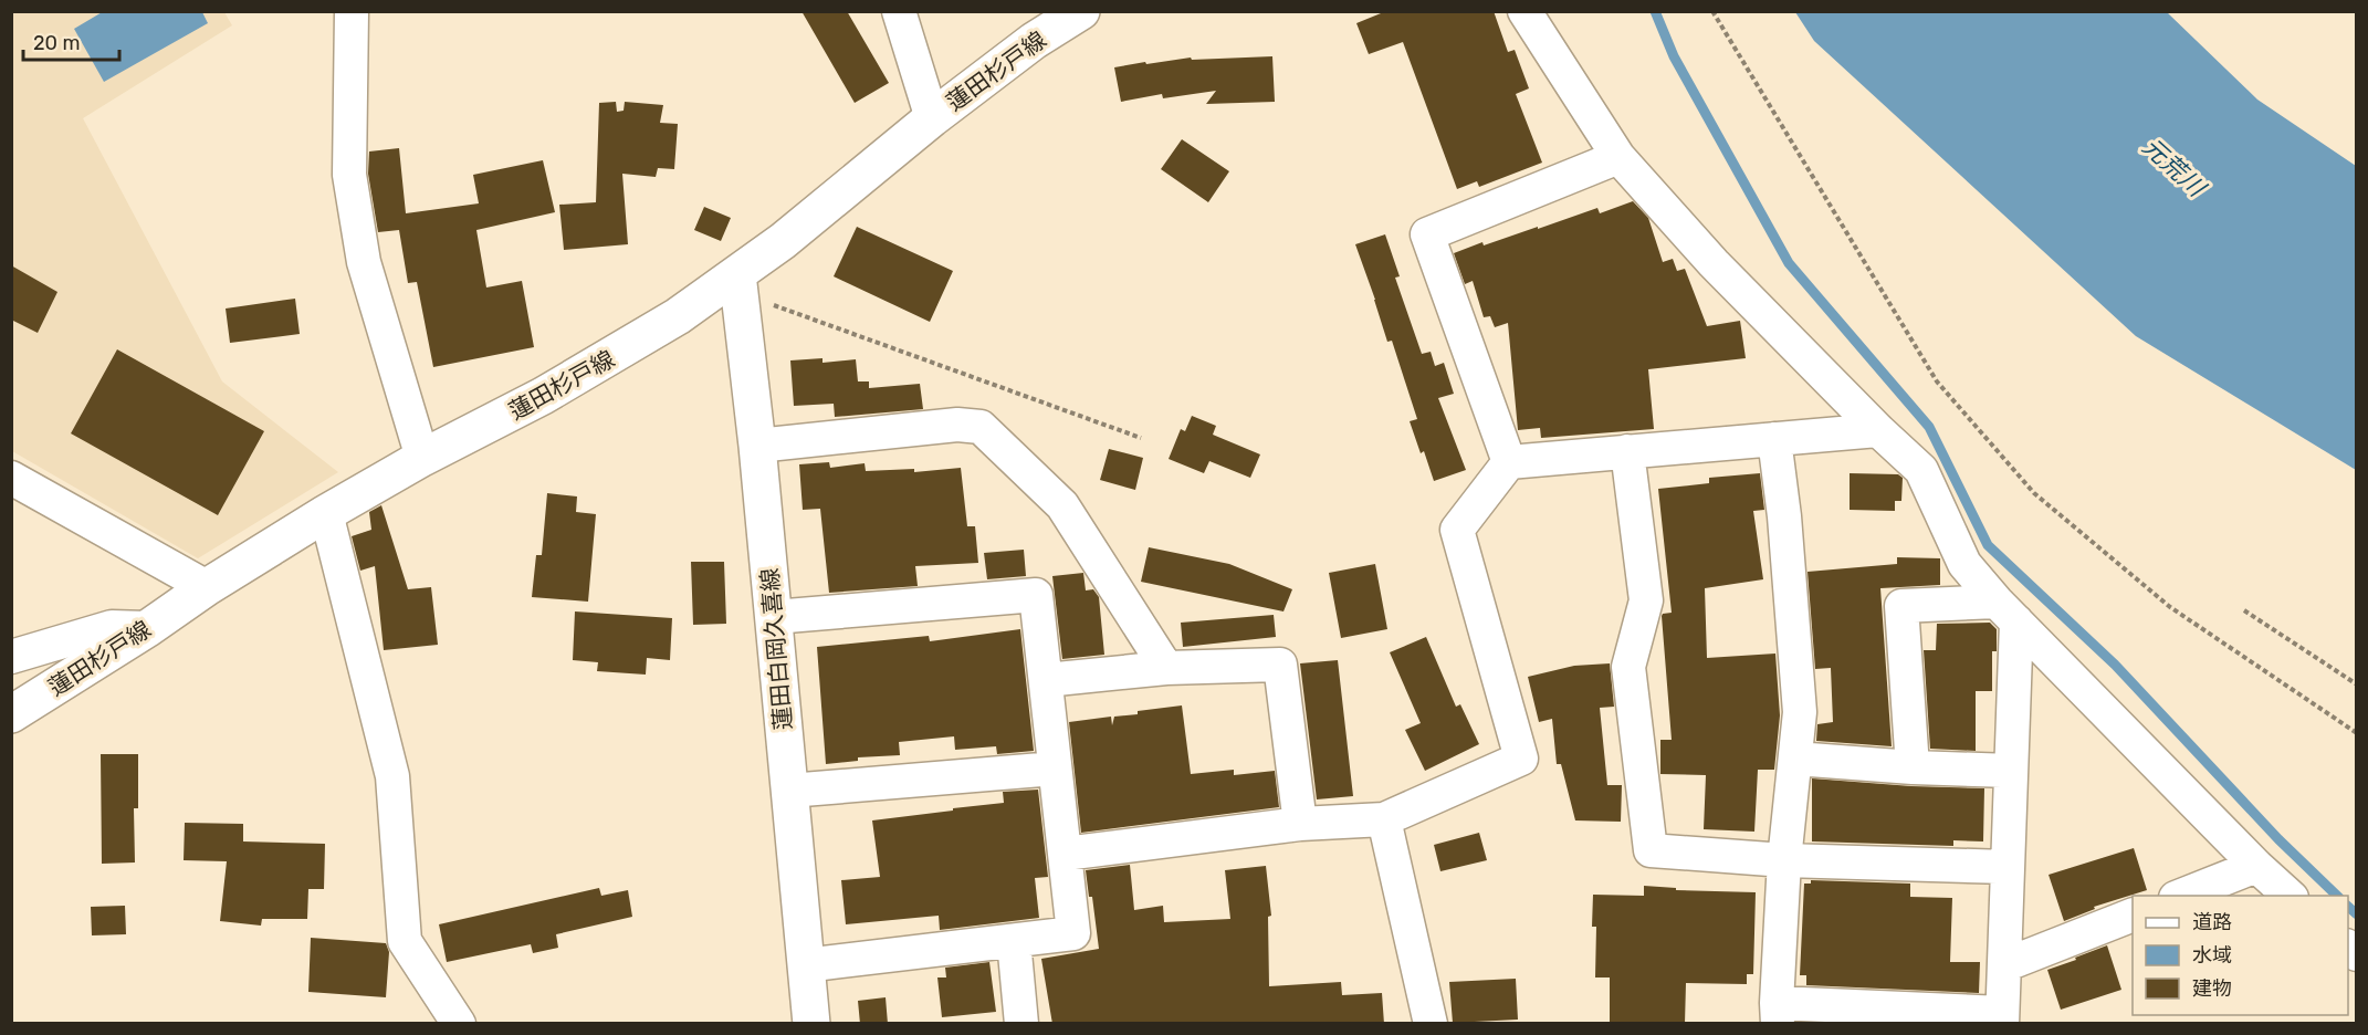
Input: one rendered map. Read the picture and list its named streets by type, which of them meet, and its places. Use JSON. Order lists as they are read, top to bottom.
{
  "streets": {
    "main road": ["蓮田杉戸線", "蓮田白岡久喜線"]
  },
  "crossings": [
    ["蓮田杉戸線", "蓮田白岡久喜線"]
  ],
  "water": ["元荒川"],
  "legend": ["道路", "水域", "建物"],
  "scale_bar": "20 m"
}
